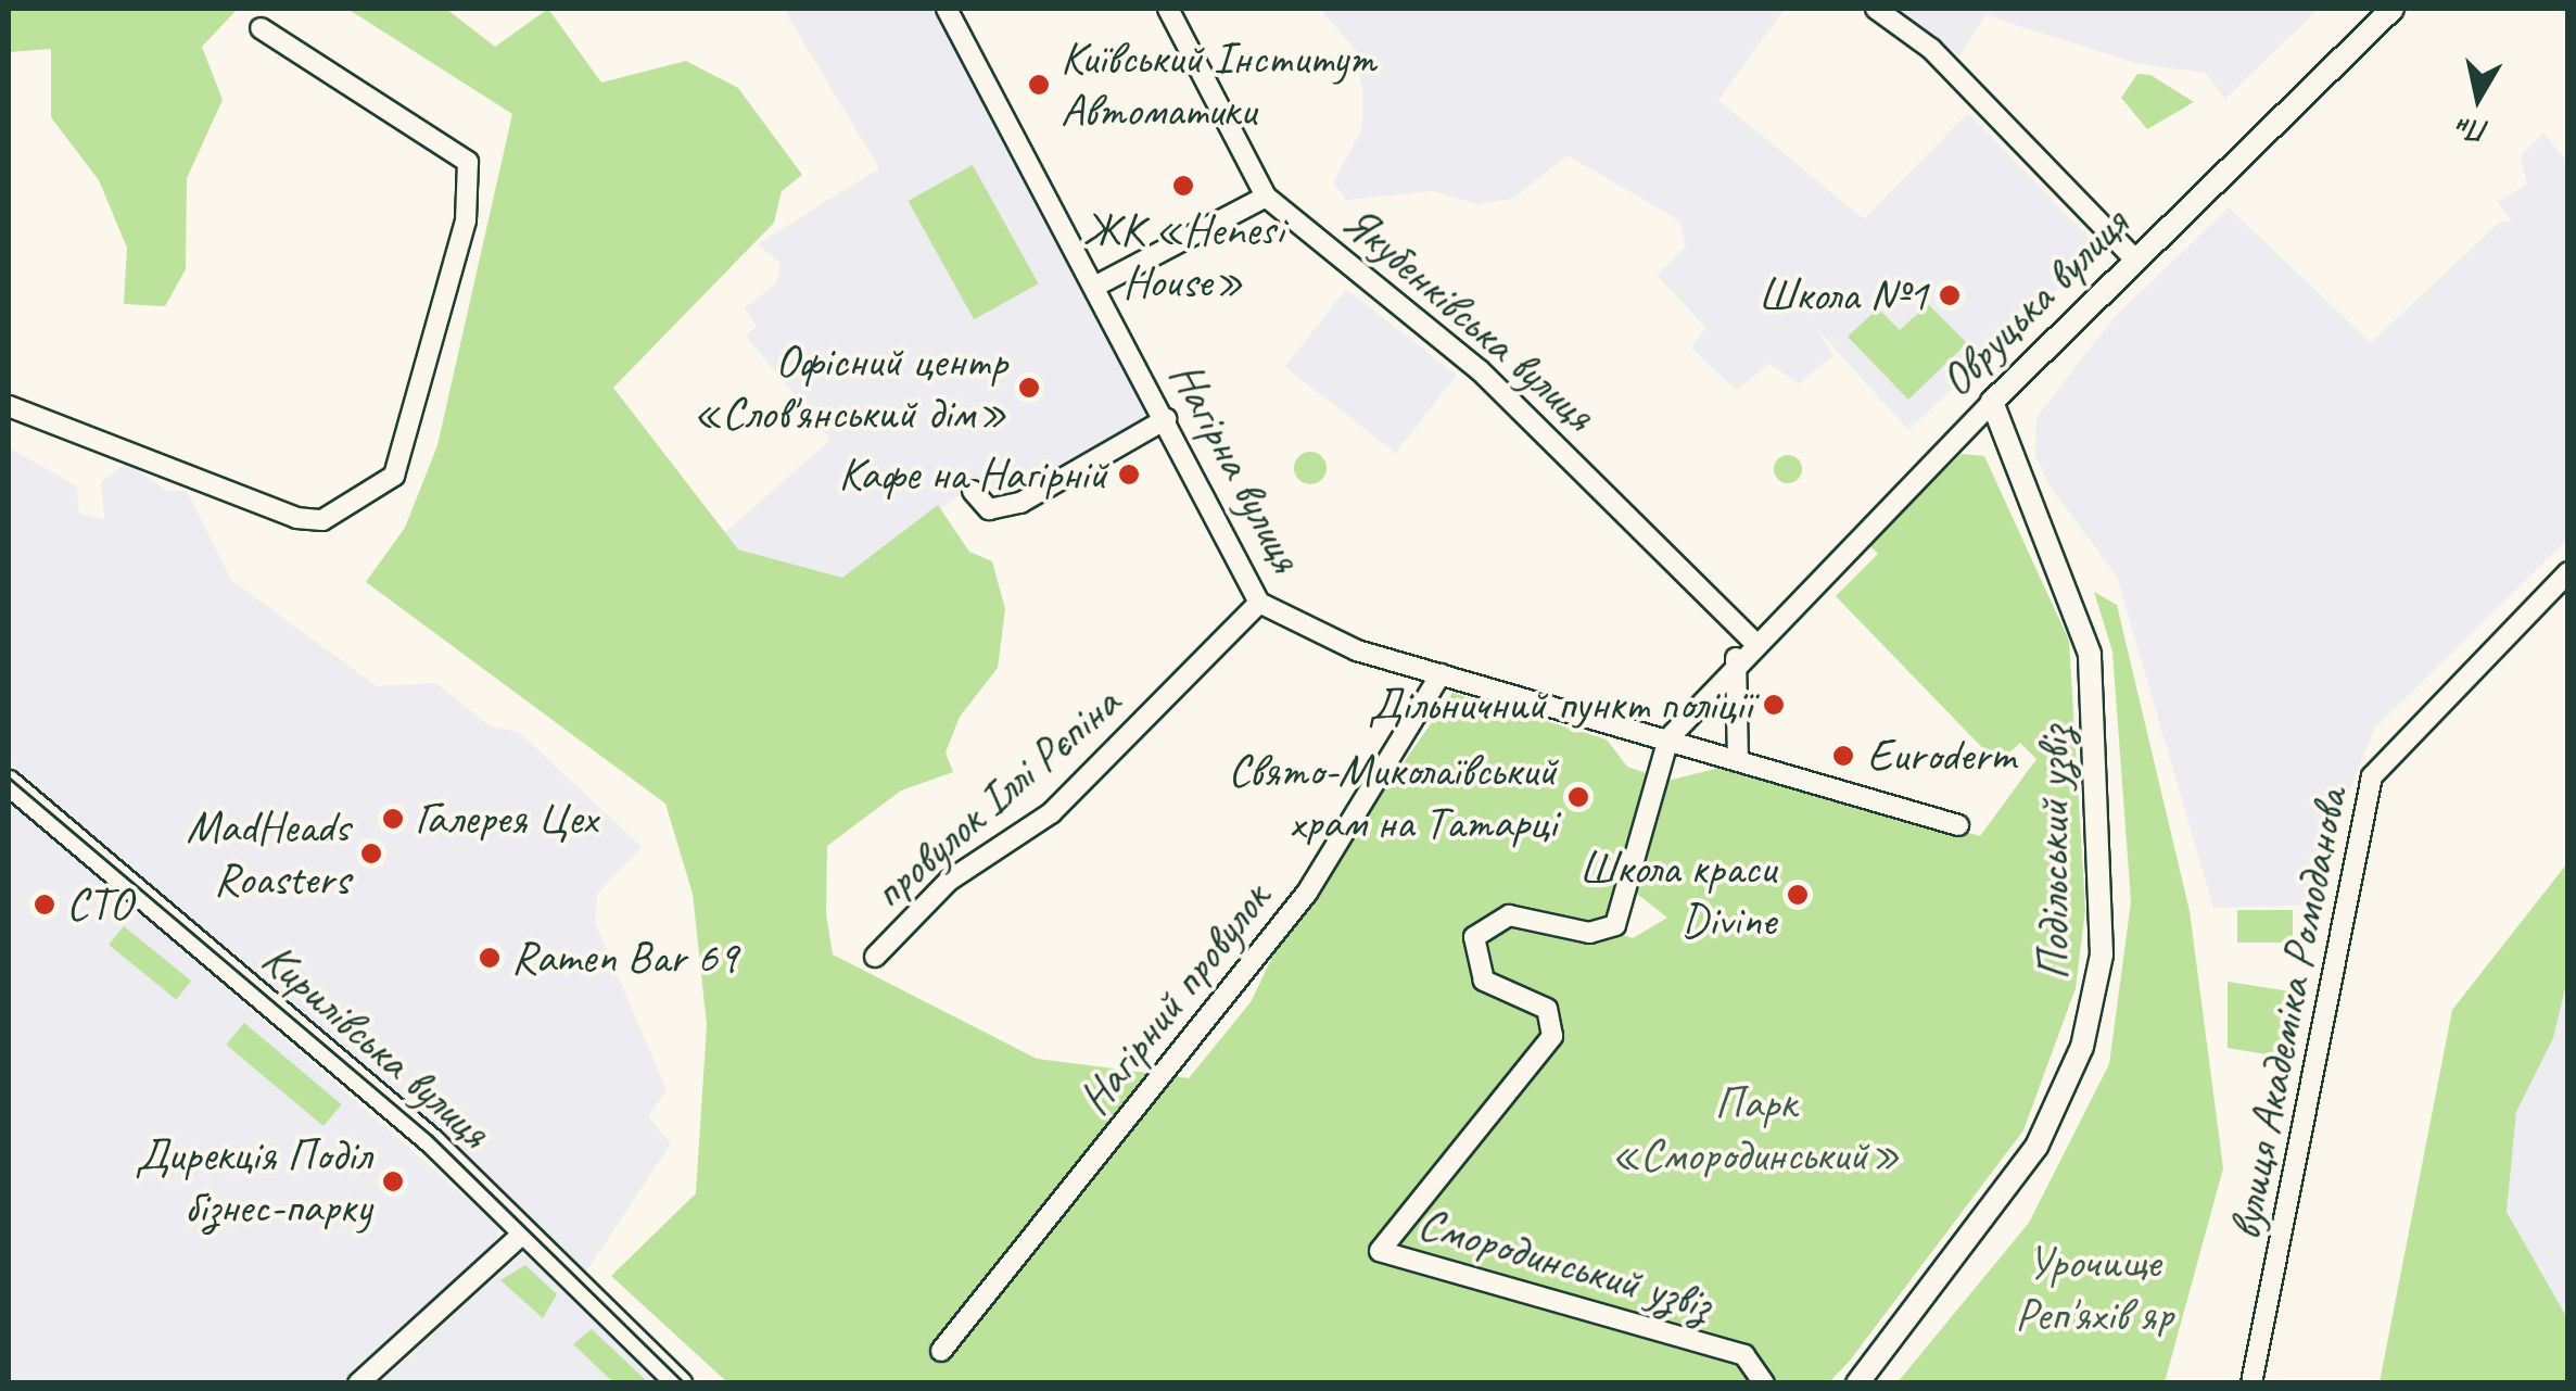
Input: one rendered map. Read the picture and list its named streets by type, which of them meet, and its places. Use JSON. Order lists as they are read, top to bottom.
{
  "streets": {
    "main road": ["Кирилівська вулиця"],
    "street": [
      "Овруцька вулиця",
      "Якубенківська вулиця",
      "Нагірна вулиця",
      "провулок Іллі Рєпіна",
      "Подільський узвіз",
      "Нагірний провулок",
      "вулиця Академіка Ромоданова",
      "Смородинський узвіз"
    ]
  },
  "crossings": [
    ["Овруцька вулиця", "Якубенківська вулиця"],
    ["Овруцька вулиця", "Нагірна вулиця"],
    ["Овруцька вулиця", "Подільський узвіз"],
    ["Овруцька вулиця", "Смородинський узвіз"],
    ["Нагірна вулиця", "провулок Іллі Рєпіна"],
    ["Нагірна вулиця", "Нагірний провулок"],
    ["Нагірна вулиця", "Смородинський узвіз"]
  ],
  "parks": ["Парк «Смородинський»", "Урочище Реп'яхів яр"],
  "places": [
    "Київський Інститут Автоматики",
    "ЖК «Henesi House»",
    "Школа №1",
    "Офісний центр «Слов'янський дім»",
    "Кафе на Нагірній",
    "Дільничний пункт поліції",
    "Euroderm",
    "Свято-Миколаївський храм на Татарці",
    "Галерея Цех",
    "MadHeads Roasters",
    "Школа краси Divine",
    "СТО",
    "Ramen Bar 69",
    "Дирекція Поділ бізнес-парку"
  ],
  "north": "bottom"
}
